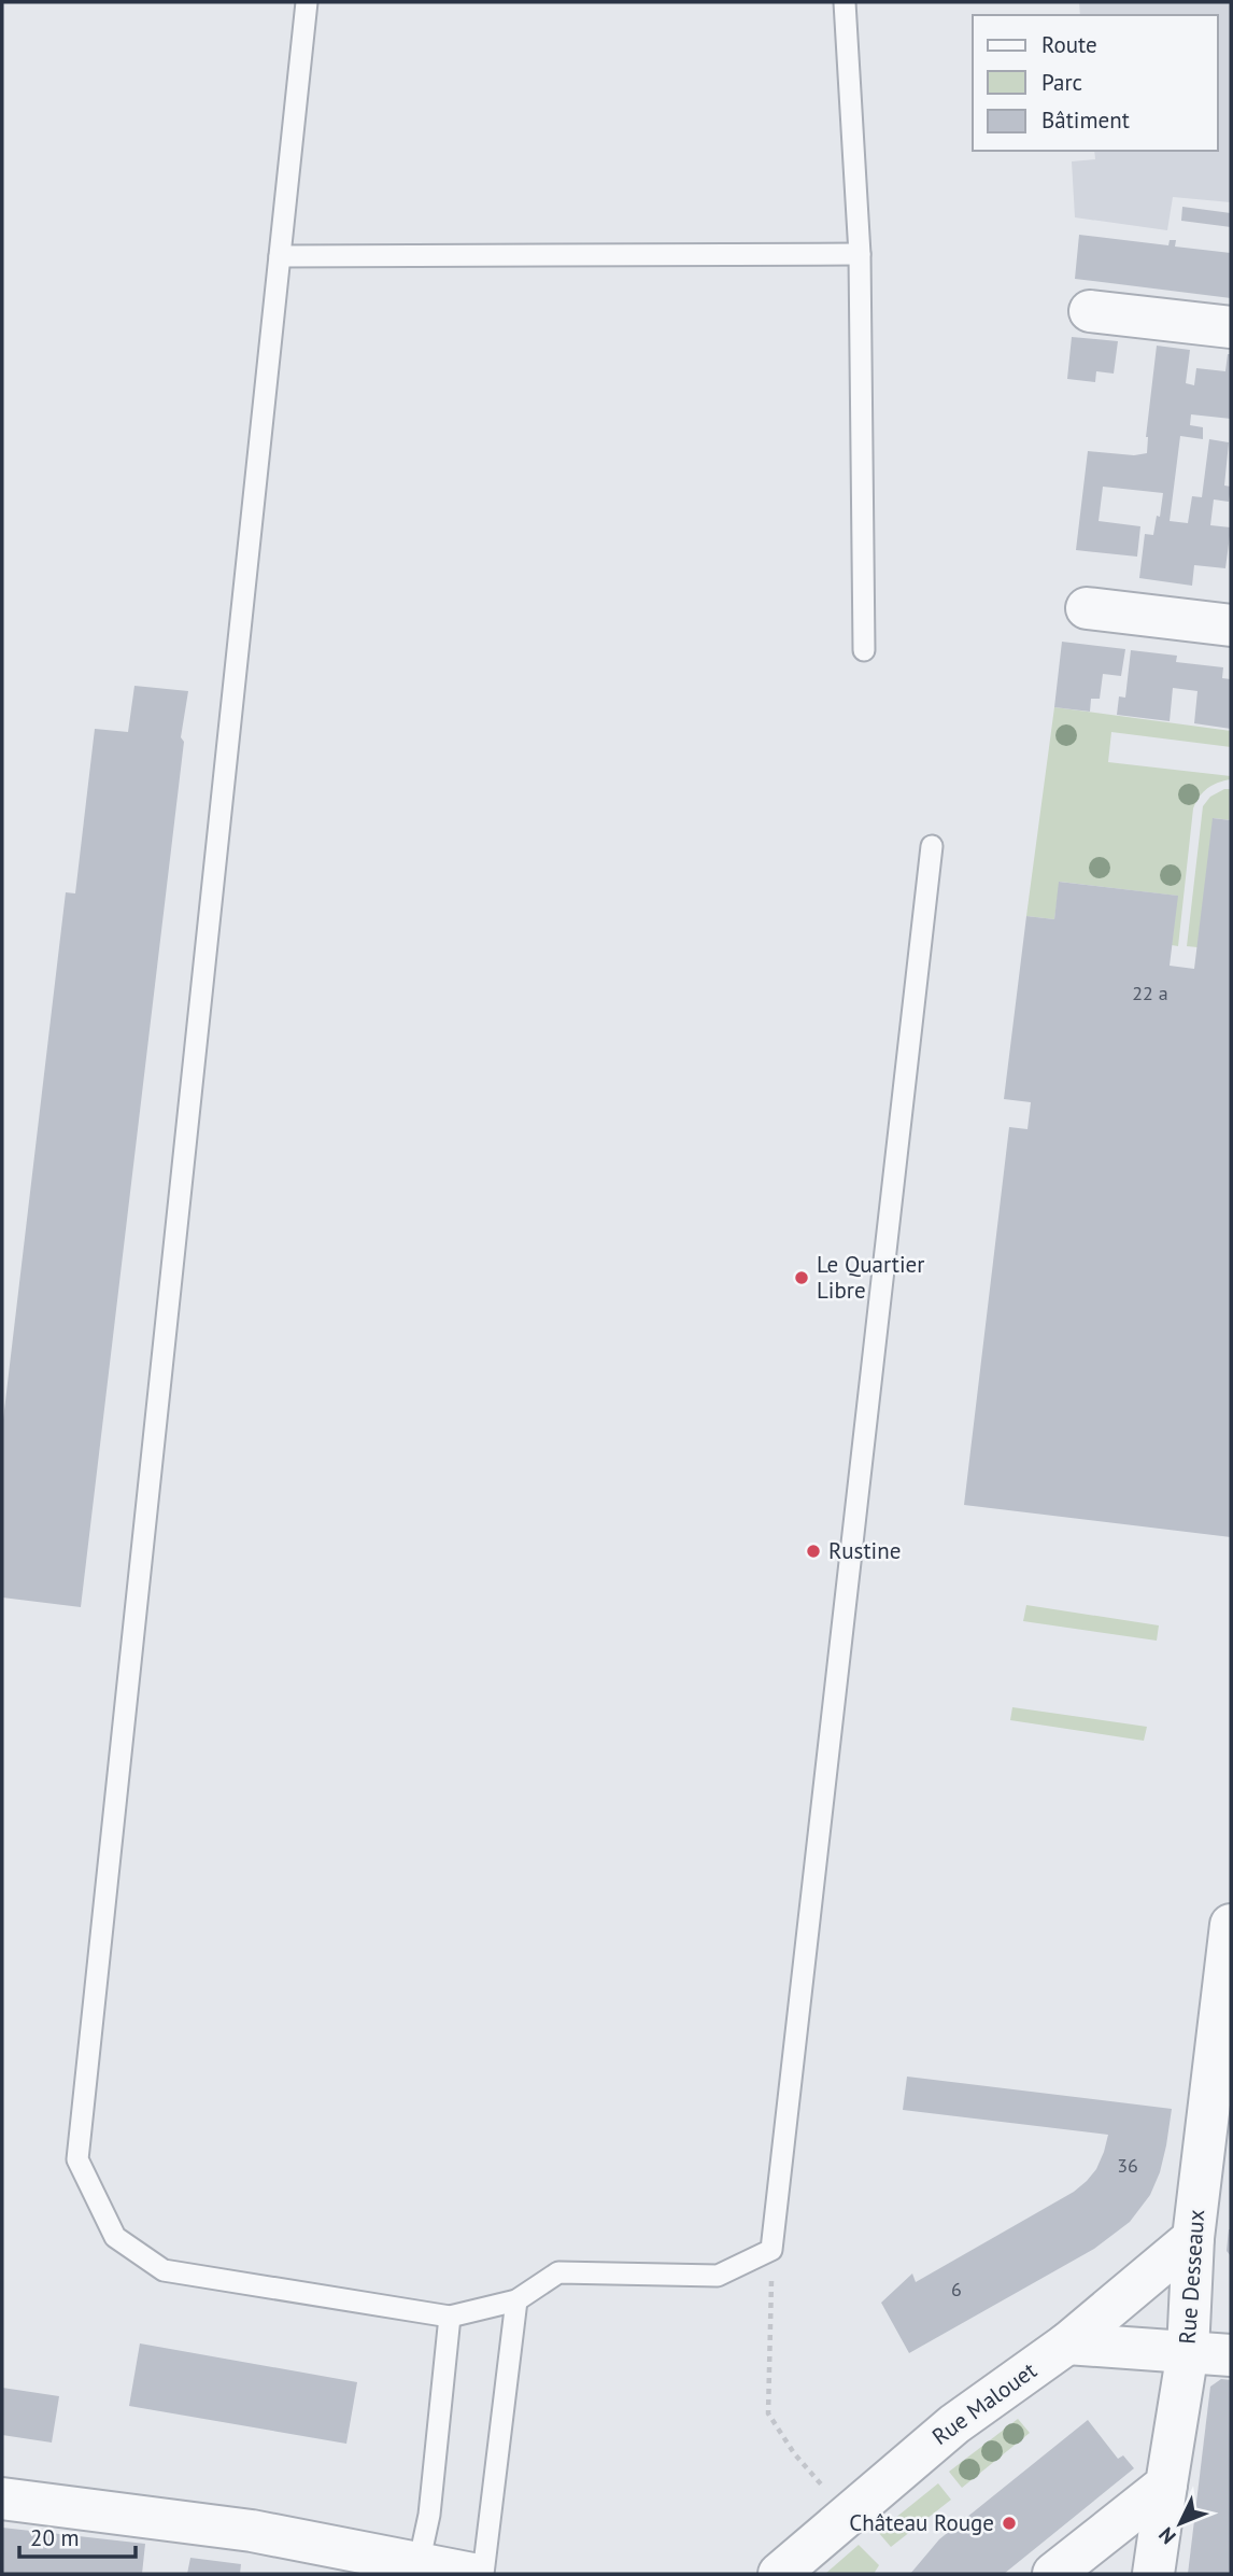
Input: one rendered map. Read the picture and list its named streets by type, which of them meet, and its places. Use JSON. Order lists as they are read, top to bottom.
{
  "streets": {
    "street": ["Rue Desseaux", "Rue Malouet"]
  },
  "crossings": [
    ["Rue Desseaux", "Rue Malouet"]
  ],
  "places": ["Le Quartier Libre", "Rustine", "Château Rouge"],
  "house_numbers": ["22 a", "36", "6"],
  "legend": ["Route", "Parc", "Bâtiment"],
  "scale_bar": "20 m",
  "north": "bottom left"
}
